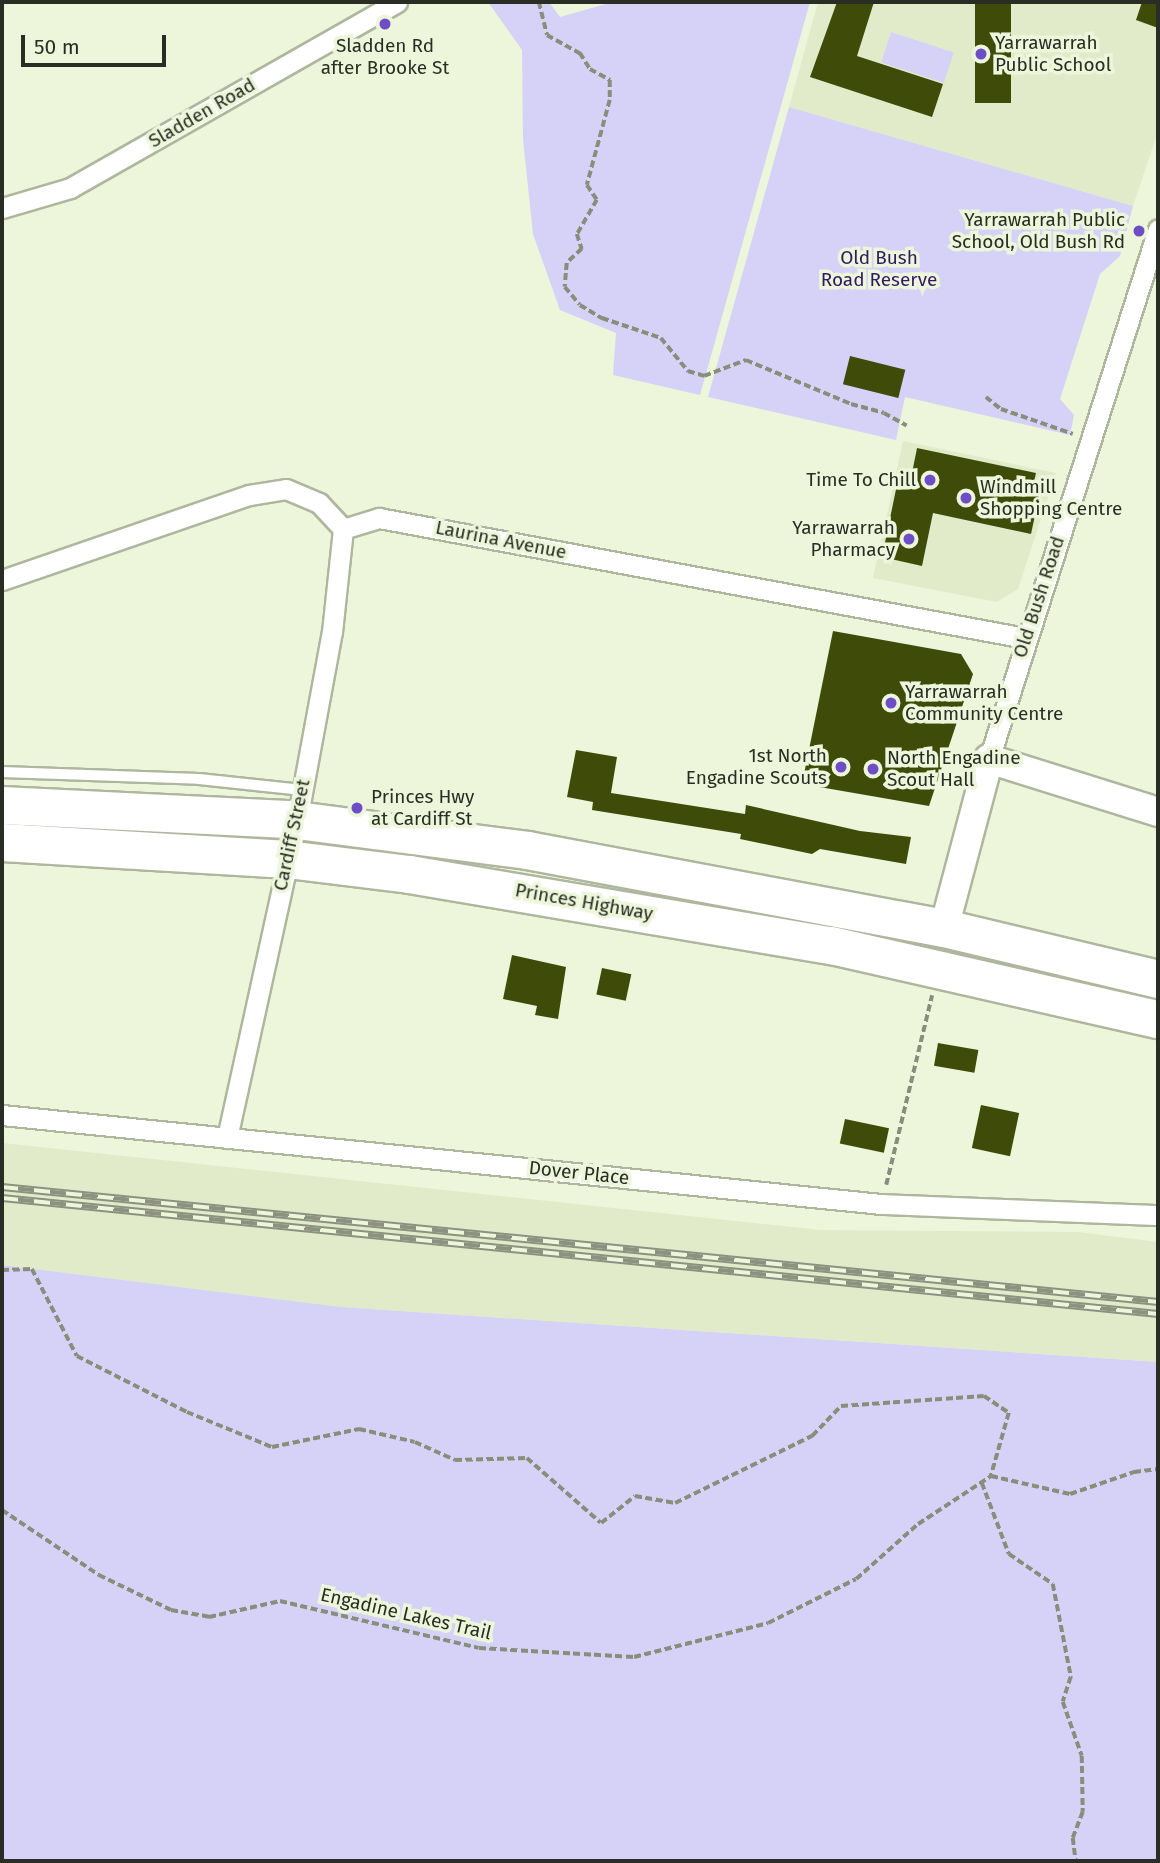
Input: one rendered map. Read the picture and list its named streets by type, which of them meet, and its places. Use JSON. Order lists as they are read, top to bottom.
{
  "streets": {
    "highway": ["Princes Highway"],
    "street": [
      "Sladden Road",
      "Laurina Avenue",
      "Old Bush Road",
      "Cardiff Street",
      "Dover Place"
    ],
    "path": ["Engadine Lakes Trail"]
  },
  "crossings": [
    ["Laurina Avenue", "Old Bush Road"],
    ["Laurina Avenue", "Cardiff Street"],
    ["Old Bush Road", "Princes Highway"],
    ["Cardiff Street", "Princes Highway"],
    ["Cardiff Street", "Dover Place"]
  ],
  "parks": ["Old Bush Road Reserve"],
  "places": [
    "Sladden Rd after Brooke St",
    "Yarrawarrah Public School",
    "Yarrawarrah Public School, Old Bush Rd",
    "Time To Chill",
    "Windmill Shopping Centre",
    "Yarrawarrah Pharmacy",
    "Yarrawarrah Community Centre",
    "1st North Engadine Scouts",
    "North Engadine Scout Hall",
    "Princes Hwy at Cardiff St"
  ],
  "scale_bar": "50 m"
}
